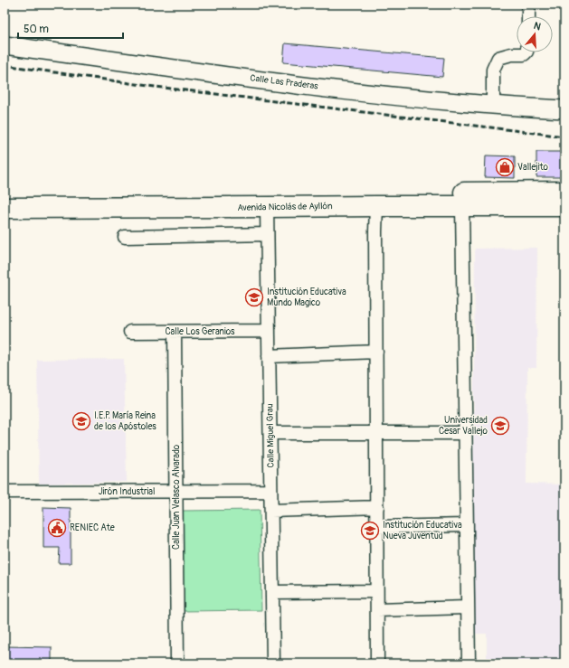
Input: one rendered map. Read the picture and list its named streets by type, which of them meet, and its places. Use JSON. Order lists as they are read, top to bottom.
{
  "streets": {
    "main road": ["Avenida Nicolás de Ayllón"],
    "street": [
      "Calle Las Praderas",
      "Calle Los Geranios",
      "Calle Miguel Grau",
      "Jirón Industrial",
      "Calle Juan Velasco Alvarado"
    ]
  },
  "crossings": [
    ["Avenida Nicolás de Ayllón", "Calle Miguel Grau"],
    ["Calle Los Geranios", "Calle Miguel Grau"],
    ["Calle Los Geranios", "Calle Juan Velasco Alvarado"],
    ["Calle Miguel Grau", "Jirón Industrial"],
    ["Jirón Industrial", "Calle Juan Velasco Alvarado"]
  ],
  "places": {
    "shop": ["Vallejito"],
    "school or university": [
      "Institución Educativa Mundo Magico",
      "I.E.P. María Reina de los Apóstoles",
      "Universidad Cesar Vallejo",
      "Institución Educativa Nueva Juventud"
    ],
    "public building": ["RENIEC Ate"]
  },
  "scale_bar": "50 m",
  "north": "top"
}
